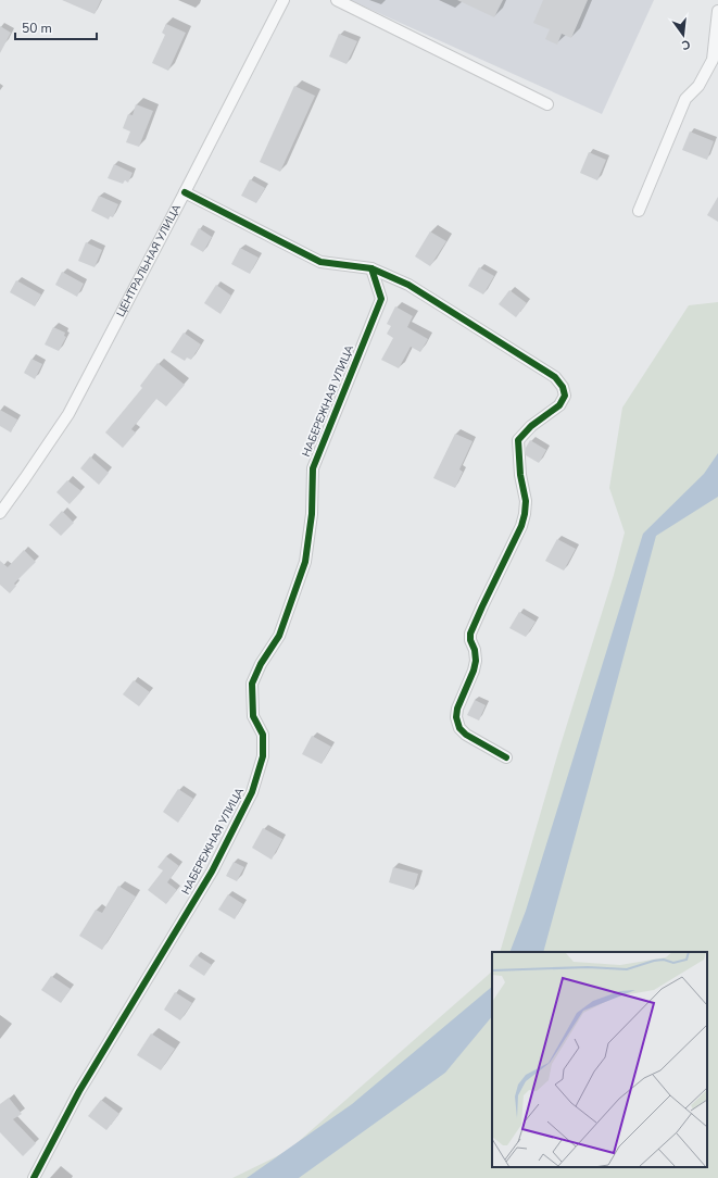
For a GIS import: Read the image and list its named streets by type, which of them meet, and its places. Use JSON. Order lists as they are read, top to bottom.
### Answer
{
  "streets": {
    "street": ["ЦЕНТРАЛЬНАЯ УЛИЦА", "НАБЕРЕЖНАЯ УЛИЦА"]
  },
  "scale_bar": "50 m",
  "north": "bottom"
}
